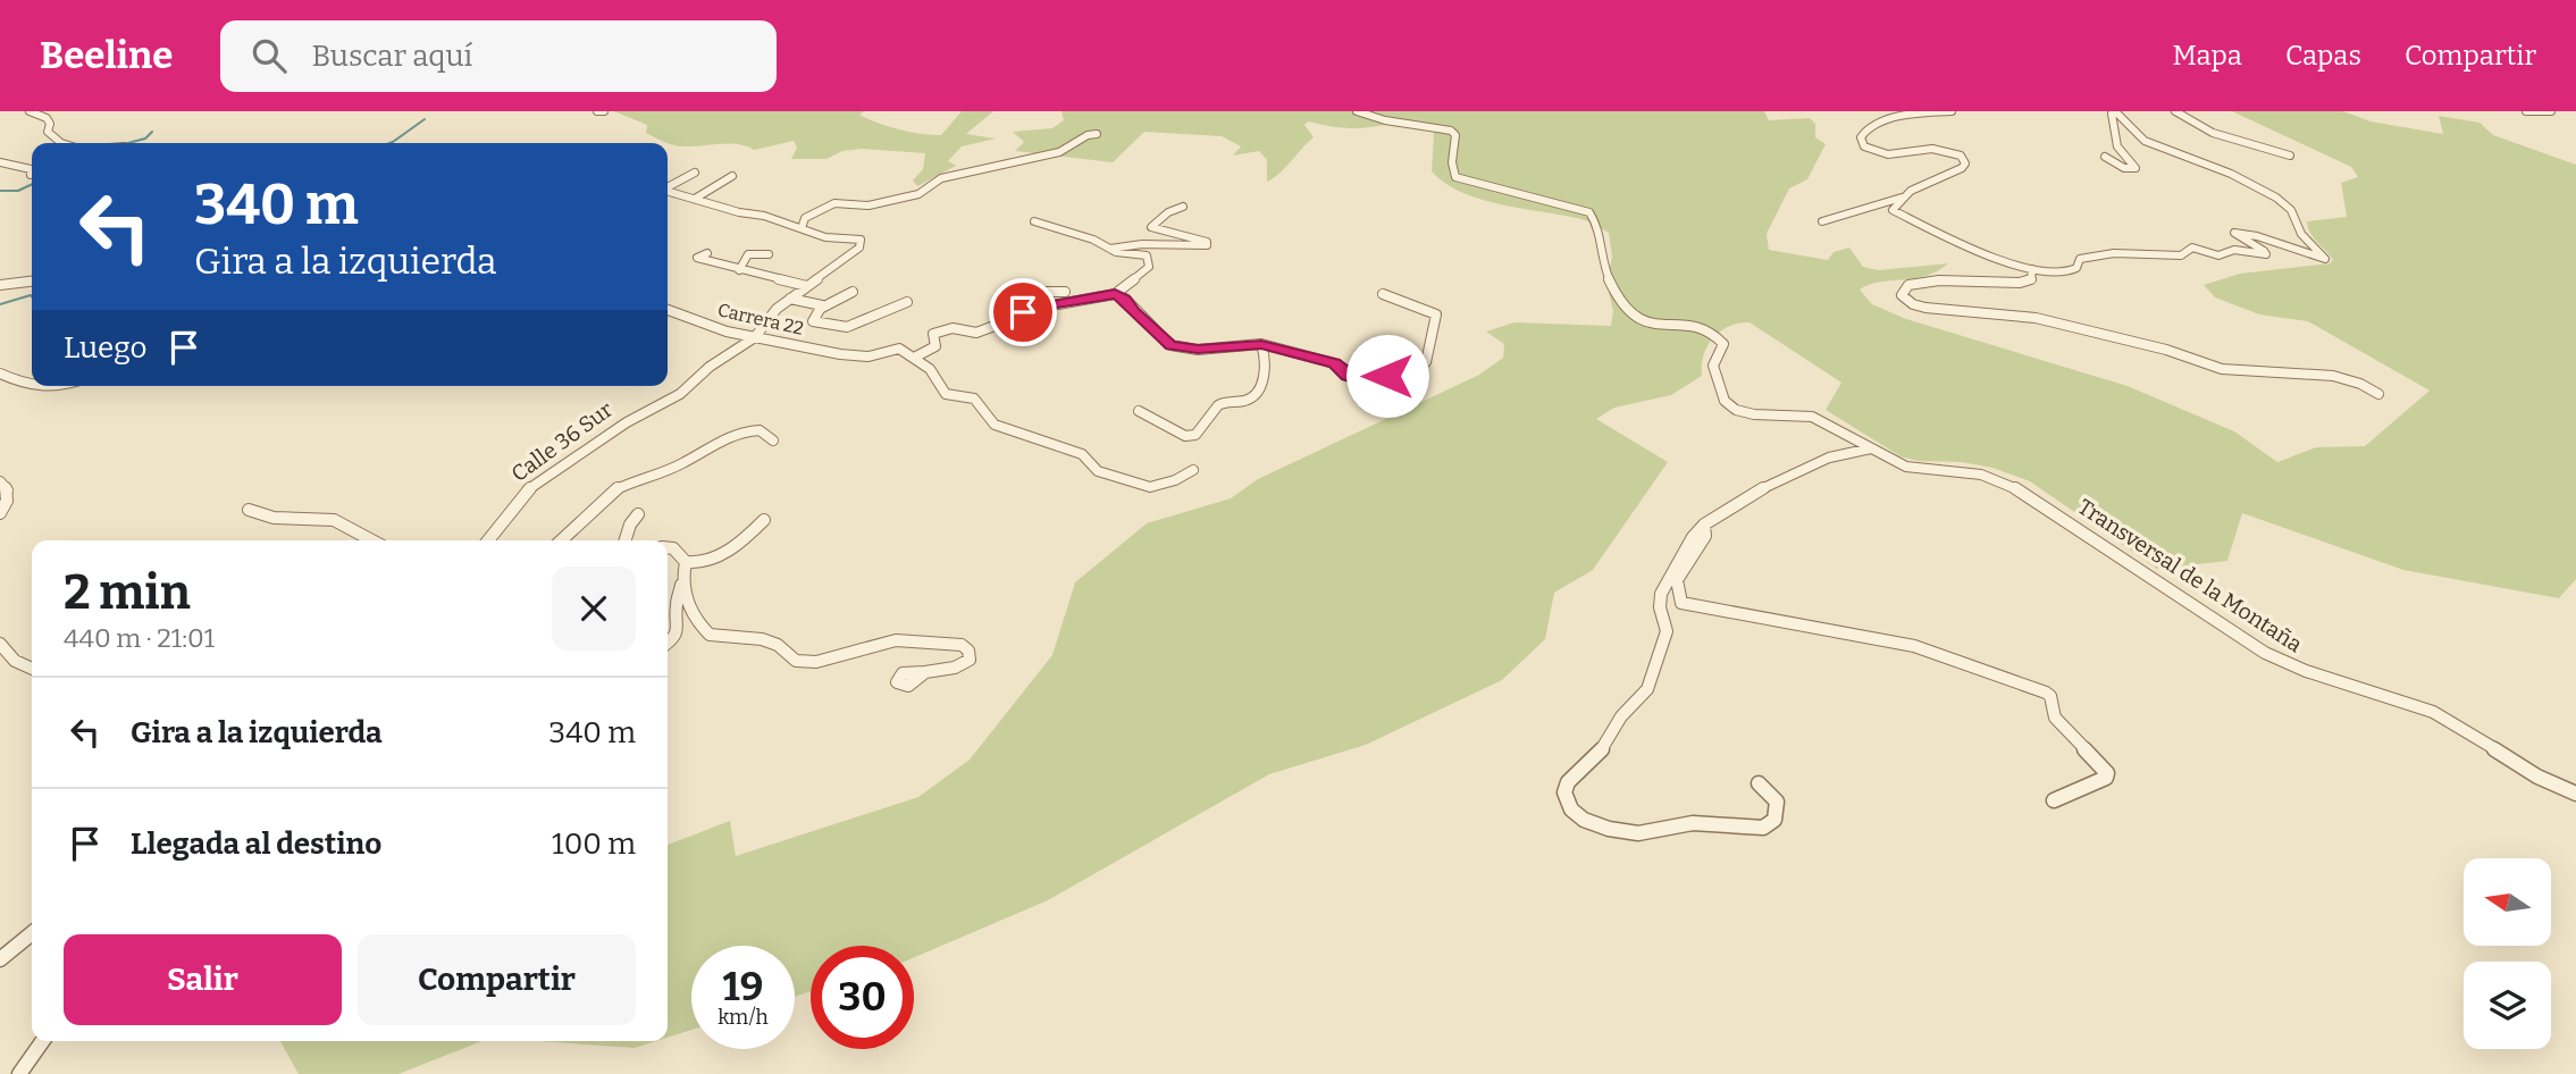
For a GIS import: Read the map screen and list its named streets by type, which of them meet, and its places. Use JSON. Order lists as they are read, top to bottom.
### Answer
{
  "streets": {
    "street": ["Carrera 22", "Calle 36 Sur", "Transversal de la Montaña"]
  },
  "crossings": [
    ["Carrera 22", "Calle 36 Sur"]
  ],
  "north": "left",
  "page": {
    "header": "Beeline",
    "search": "Buscar aquí",
    "nav": ["Mapa", "Capas", "Compartir"],
    "turn": ["340 m", "Gira a la izquierda"],
    "then": "Luego",
    "heading": ["2 min", "440 m · 21:01"],
    "list": [
      {
        "name": "Gira a la izquierda",
        "value": "340 m"
      },
      {
        "name": "Llegada al destino",
        "value": "100 m"
      }
    ],
    "buttons": ["Salir", "Compartir"],
    "speed": "19 km/h",
    "limit": "30"
  }
}
